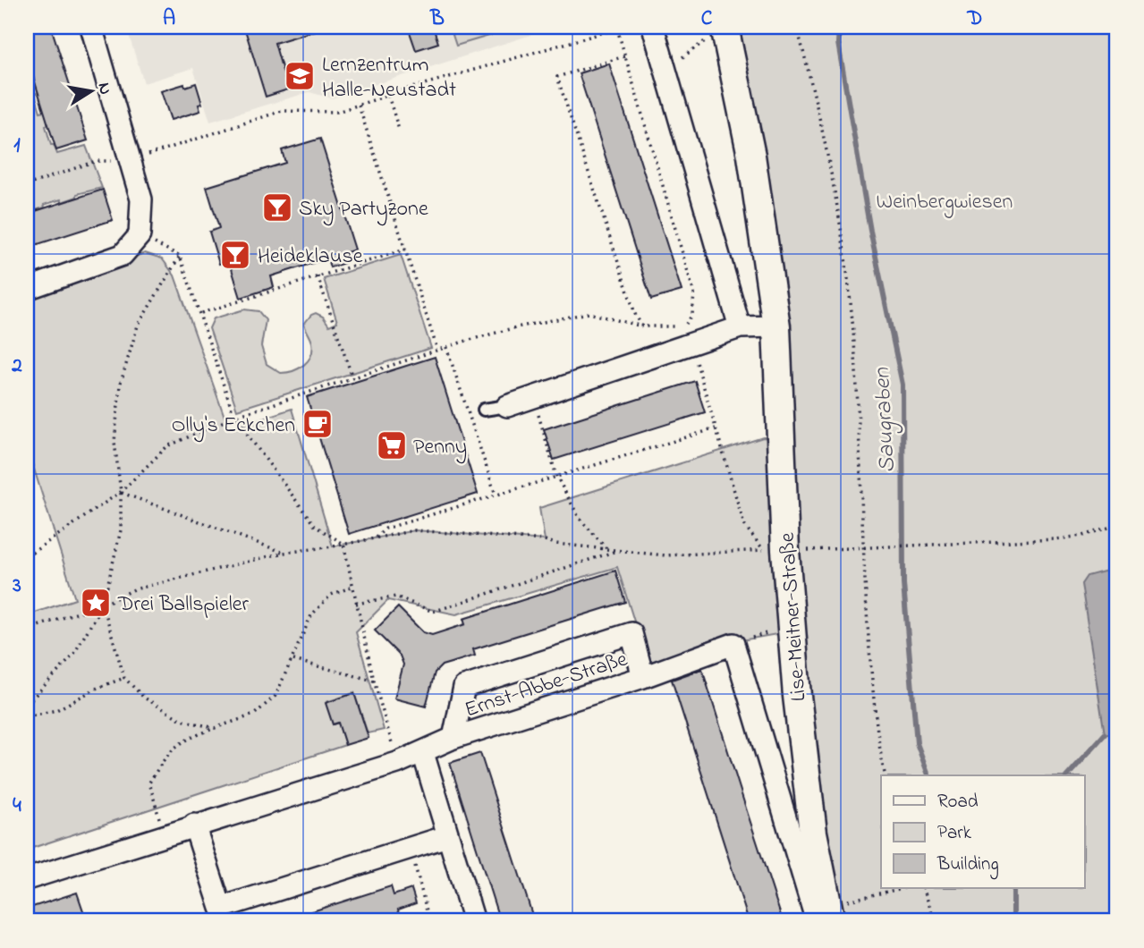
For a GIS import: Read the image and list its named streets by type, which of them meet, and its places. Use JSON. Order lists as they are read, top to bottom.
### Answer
{
  "streets": {
    "street": ["Lise-Meitner-Straße", "Ernst-Abbe-Straße"]
  },
  "water": ["Saugraben"],
  "parks": ["Weinbergwiesen"],
  "places": {
    "school or university": ["Lernzentrum Halle-Neustadt"],
    "bar": ["Sky Partyzone", "Heideklause"],
    "cafe": ["Olly's Eckchen"],
    "supermarket": ["Penny"],
    "place": ["Drei Ballspieler"]
  },
  "legend": ["Road", "Park", "Building"],
  "north": "right",
  "grid": {
    "columns": [
      "A",
      "B",
      "C",
      "D"
    ],
    "rows": [
      "1",
      "2",
      "3",
      "4"
    ]
  }
}
